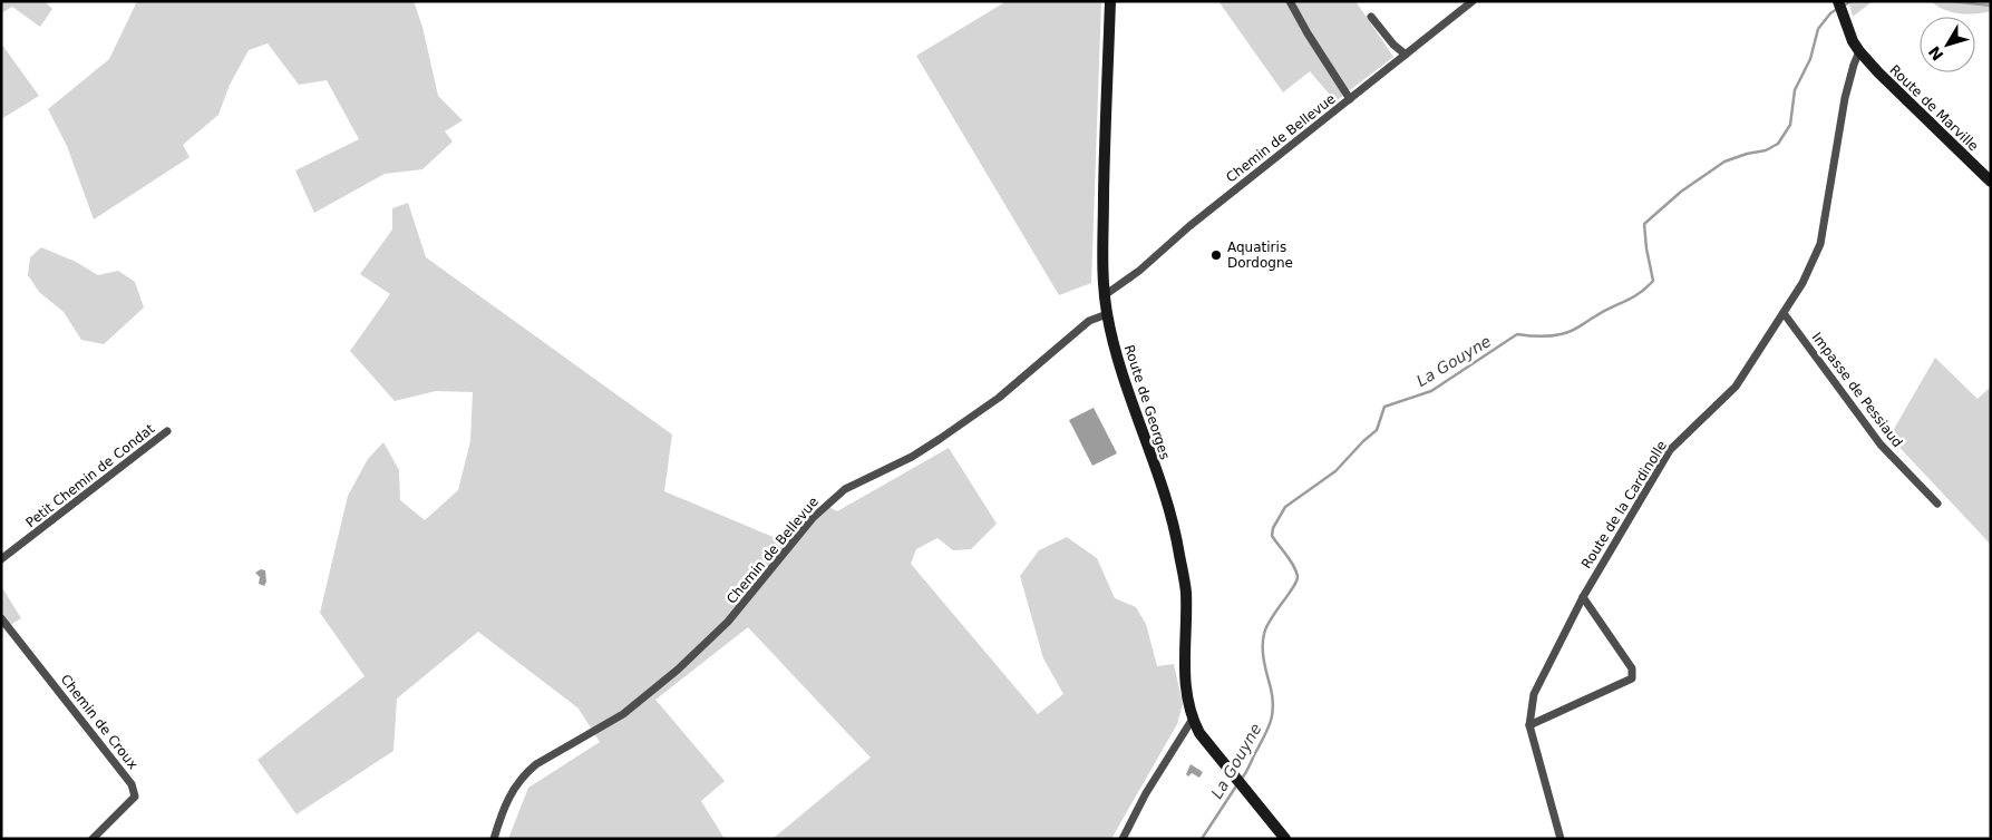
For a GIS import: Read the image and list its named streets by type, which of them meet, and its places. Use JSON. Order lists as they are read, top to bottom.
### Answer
{
  "streets": {
    "street": [
      "Route de Marville",
      "Chemin de Bellevue",
      "Impasse de Pessiaud",
      "Route de Georges",
      "Petit Chemin de Condat",
      "Route de la Cardinolle",
      "Chemin de Croux"
    ]
  },
  "crossings": [
    ["Route de Marville", "Route de la Cardinolle"],
    ["Chemin de Bellevue", "Route de Georges"],
    ["Impasse de Pessiaud", "Route de la Cardinolle"]
  ],
  "water": ["La Gouyne"],
  "places": ["Aquatiris Dordogne"],
  "north": "bottom left"
}
